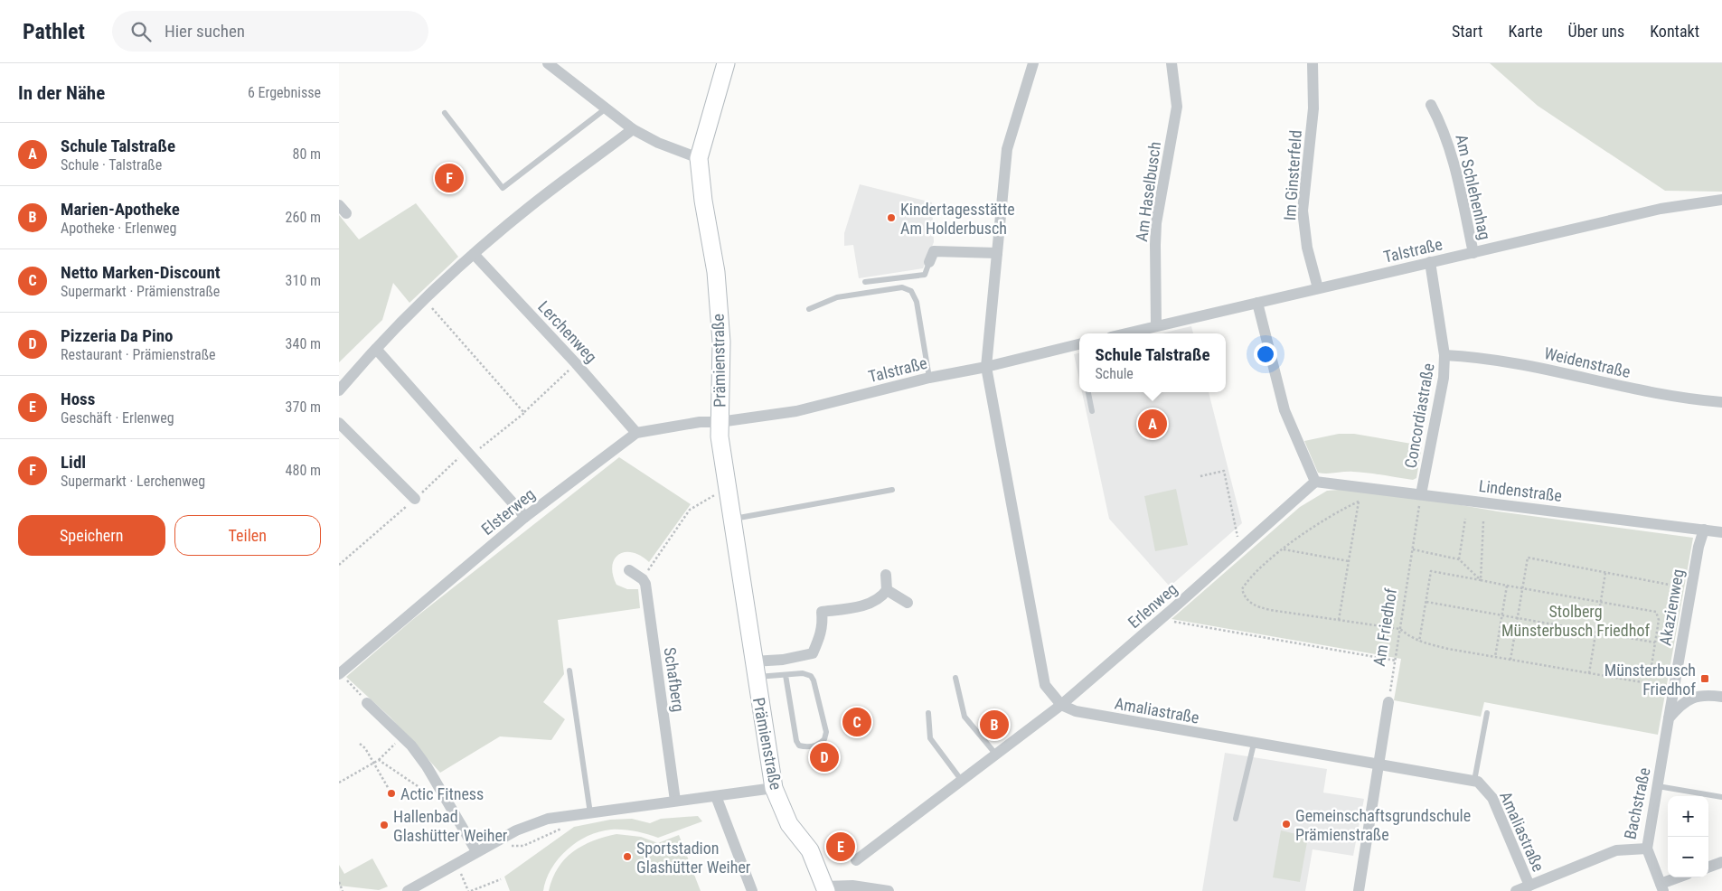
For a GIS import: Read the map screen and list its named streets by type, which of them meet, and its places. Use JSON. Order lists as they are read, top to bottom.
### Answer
{
  "streets": {
    "street": [
      "Im Ginsterfeld",
      "Am Schlehenhag",
      "Am Haselbusch",
      "Talstraße",
      "Lerchenweg",
      "Prämienstraße",
      "Weidenstraße",
      "Concordiastraße",
      "Lindenstraße",
      "Elsterweg",
      "Erlenweg",
      "Akazienweg",
      "Schafberg",
      "Amaliastraße",
      "Bachstraße"
    ],
    "path": ["Am Friedhof"]
  },
  "crossings": [
    ["Im Ginsterfeld", "Talstraße"],
    ["Am Schlehenhag", "Talstraße"],
    ["Am Haselbusch", "Talstraße"],
    ["Talstraße", "Prämienstraße"],
    ["Talstraße", "Concordiastraße"],
    ["Talstraße", "Elsterweg"],
    ["Lerchenweg", "Elsterweg"],
    ["Prämienstraße", "Elsterweg"],
    ["Weidenstraße", "Concordiastraße"],
    ["Concordiastraße", "Lindenstraße"],
    ["Concordiastraße", "Am Friedhof"],
    ["Lindenstraße", "Erlenweg"],
    ["Lindenstraße", "Akazienweg"],
    ["Lindenstraße", "Am Friedhof"],
    ["Erlenweg", "Amaliastraße"],
    ["Akazienweg", "Bachstraße"],
    ["Amaliastraße", "Bachstraße"]
  ],
  "parks": ["Stolberg Münsterbusch Friedhof"],
  "places": {
    "other": [
      "Kindertagesstätte Am Holderbusch",
      "Actic Fitness",
      "Gemeinschaftsgrundschule Prämienstraße",
      "Hallenbad Glashütter Weiher",
      "Sportstadion Glashütter Weiher"
    ],
    "transit": ["Münsterbusch Friedhof"]
  },
  "page": {
    "header": "Pathlet",
    "search": "Hier suchen",
    "nav": [
      "Start",
      "Karte",
      "Über uns",
      "Kontakt"
    ],
    "heading": ["In der Nähe", "6 Ergebnisse"],
    "list": [
      {
        "mark": "A",
        "name": "Schule Talstraße",
        "note": "Schule · Talstraße",
        "value": "80 m"
      },
      {
        "mark": "B",
        "name": "Marien-Apotheke",
        "note": "Apotheke · Erlenweg",
        "value": "260 m"
      },
      {
        "mark": "C",
        "name": "Netto Marken-Discount",
        "note": "Supermarkt · Prämienstraße",
        "value": "310 m"
      },
      {
        "mark": "D",
        "name": "Pizzeria Da Pino",
        "note": "Restaurant · Prämienstraße",
        "value": "340 m"
      },
      {
        "mark": "E",
        "name": "Hoss",
        "note": "Geschäft · Erlenweg",
        "value": "370 m"
      },
      {
        "mark": "F",
        "name": "Lidl",
        "note": "Supermarkt · Lerchenweg",
        "value": "480 m"
      }
    ],
    "pins": [
      "F",
      "A",
      "C",
      "B",
      "D",
      "E"
    ],
    "popup": ["Schule Talstraße", "Schule"],
    "buttons": ["Speichern", "Teilen"],
    "map_buttons": ["+", "−"]
  }
}
